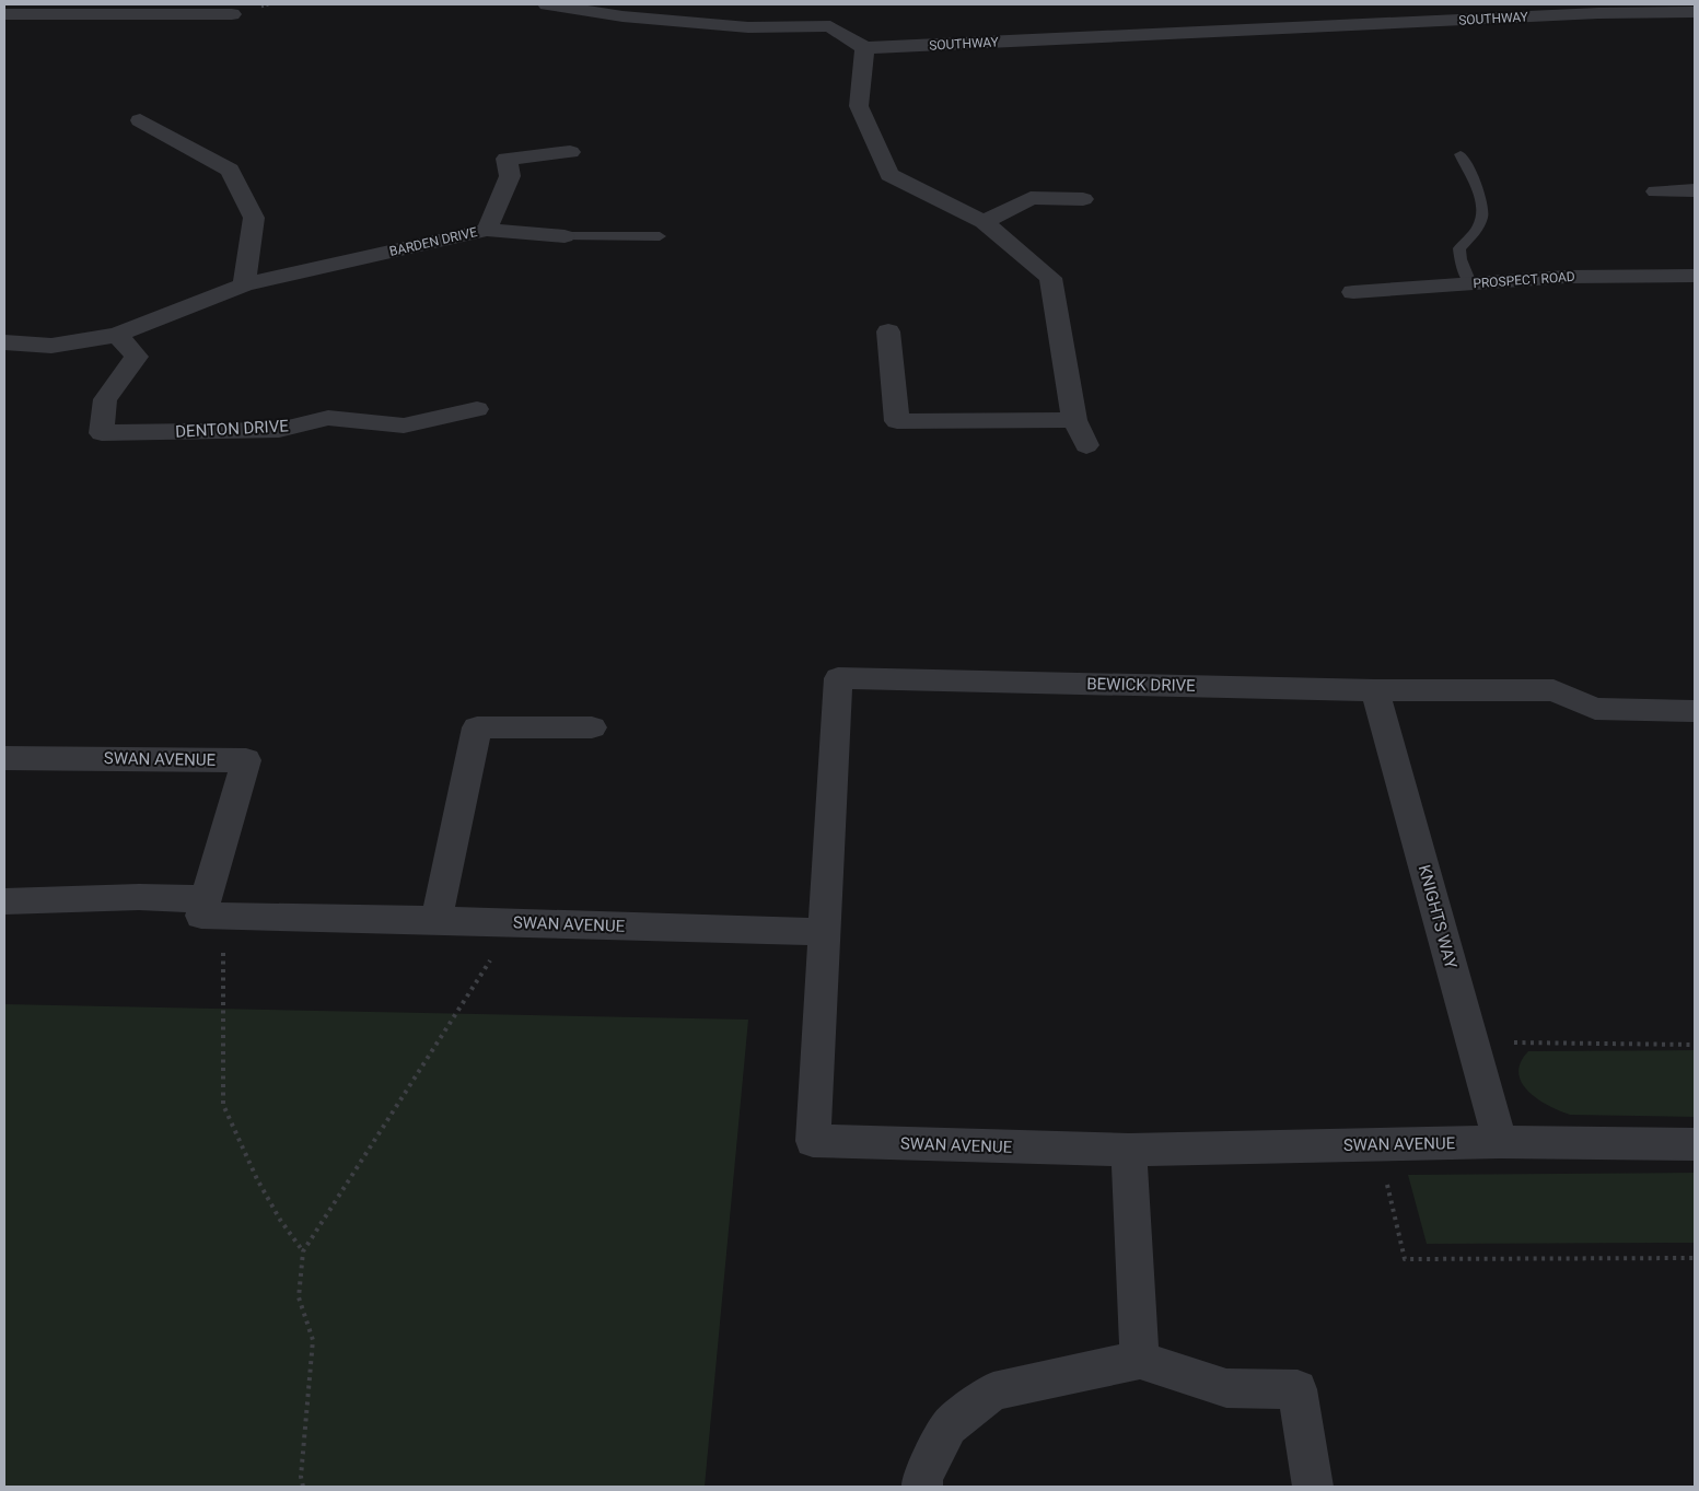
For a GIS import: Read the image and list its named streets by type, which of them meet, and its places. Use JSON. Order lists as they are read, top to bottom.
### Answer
{
  "streets": {
    "street": [
      "SOUTHWAY",
      "BARDEN DRIVE",
      "PROSPECT ROAD",
      "DENTON DRIVE",
      "BEWICK DRIVE",
      "SWAN AVENUE",
      "KNIGHTS WAY"
    ]
  },
  "crossings": [
    ["BARDEN DRIVE", "DENTON DRIVE"],
    ["BEWICK DRIVE", "SWAN AVENUE"],
    ["BEWICK DRIVE", "KNIGHTS WAY"],
    ["SWAN AVENUE", "KNIGHTS WAY"]
  ]
}
